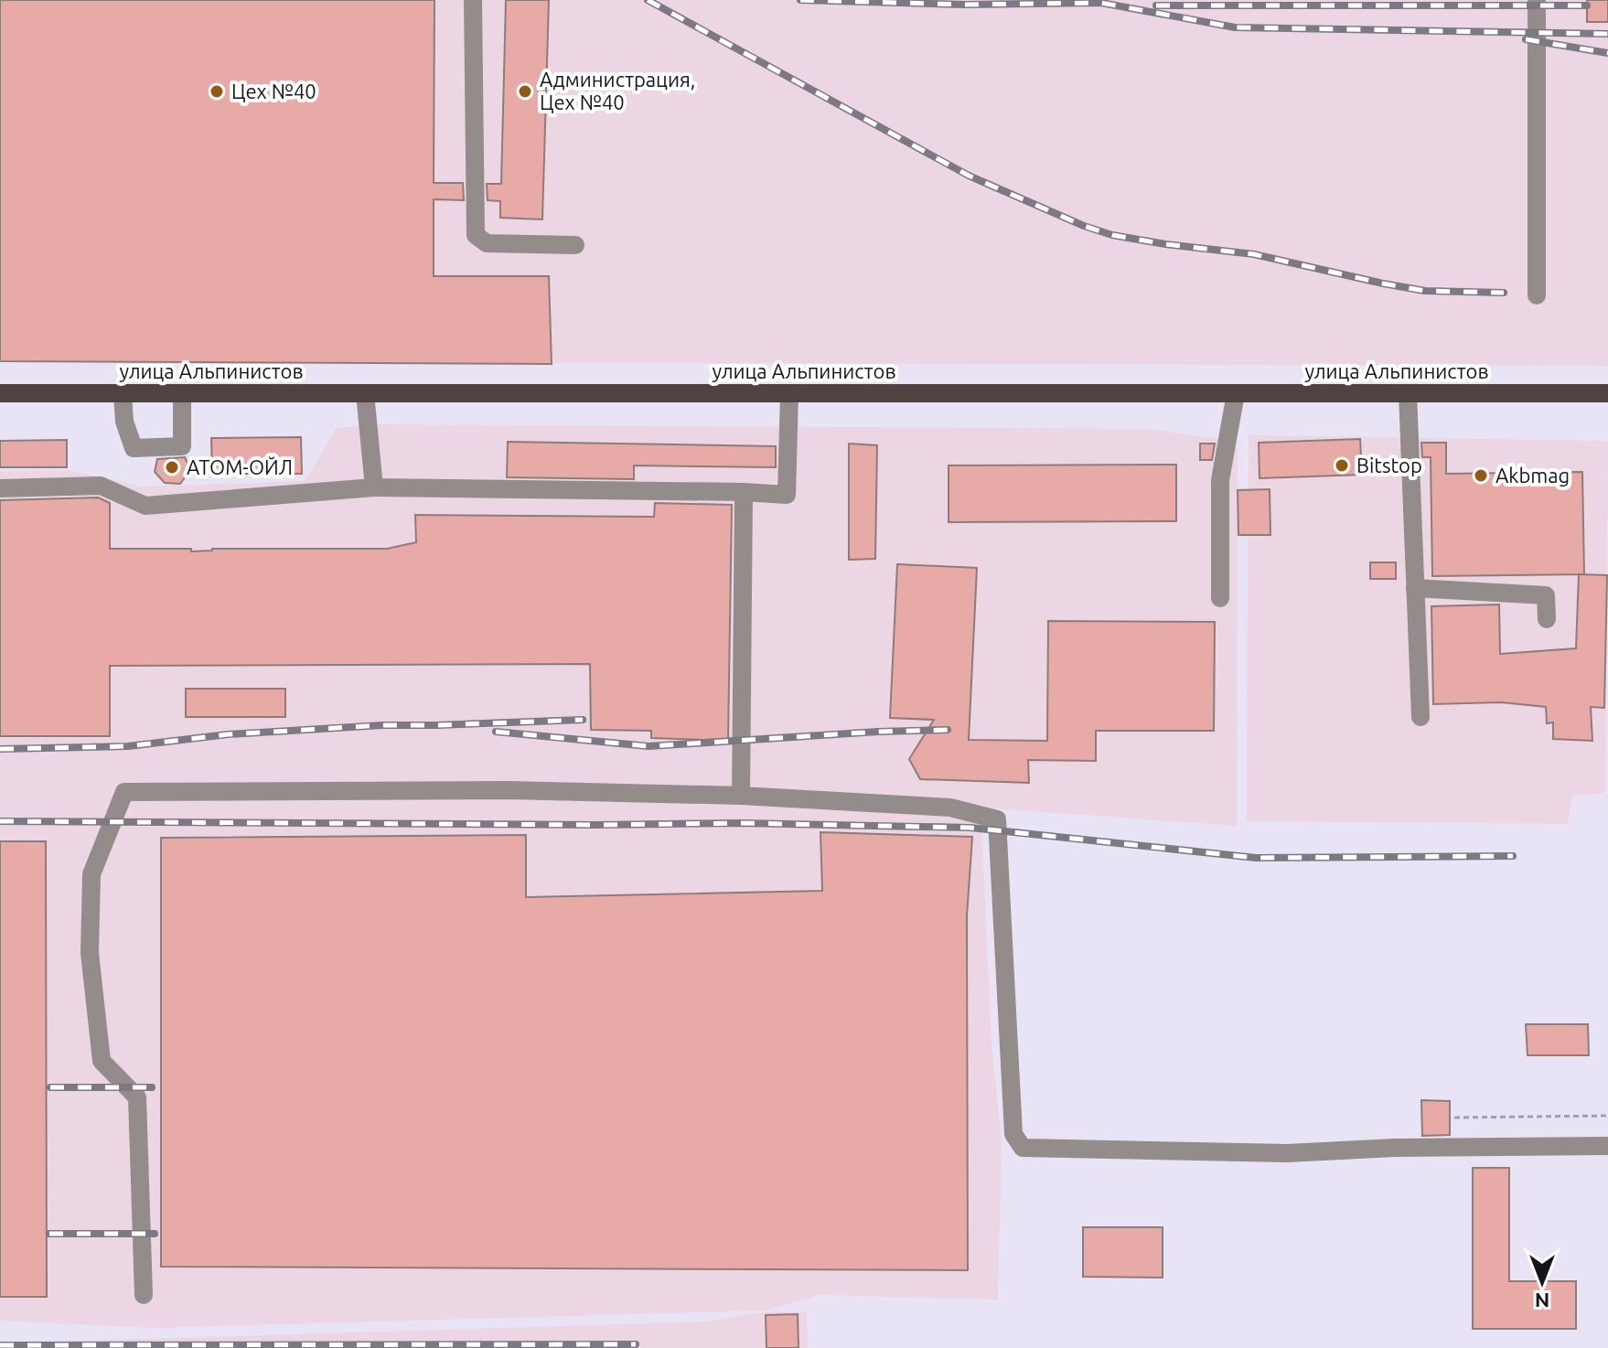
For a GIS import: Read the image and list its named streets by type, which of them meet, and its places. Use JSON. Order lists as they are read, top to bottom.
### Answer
{
  "streets": {
    "main road": ["улица Альпинистов"]
  },
  "places": [
    "Цех №40",
    "Администрация, Цех №40",
    "Bitstop",
    "АТОМ-ОЙЛ",
    "Akbmag"
  ],
  "north": "bottom"
}
